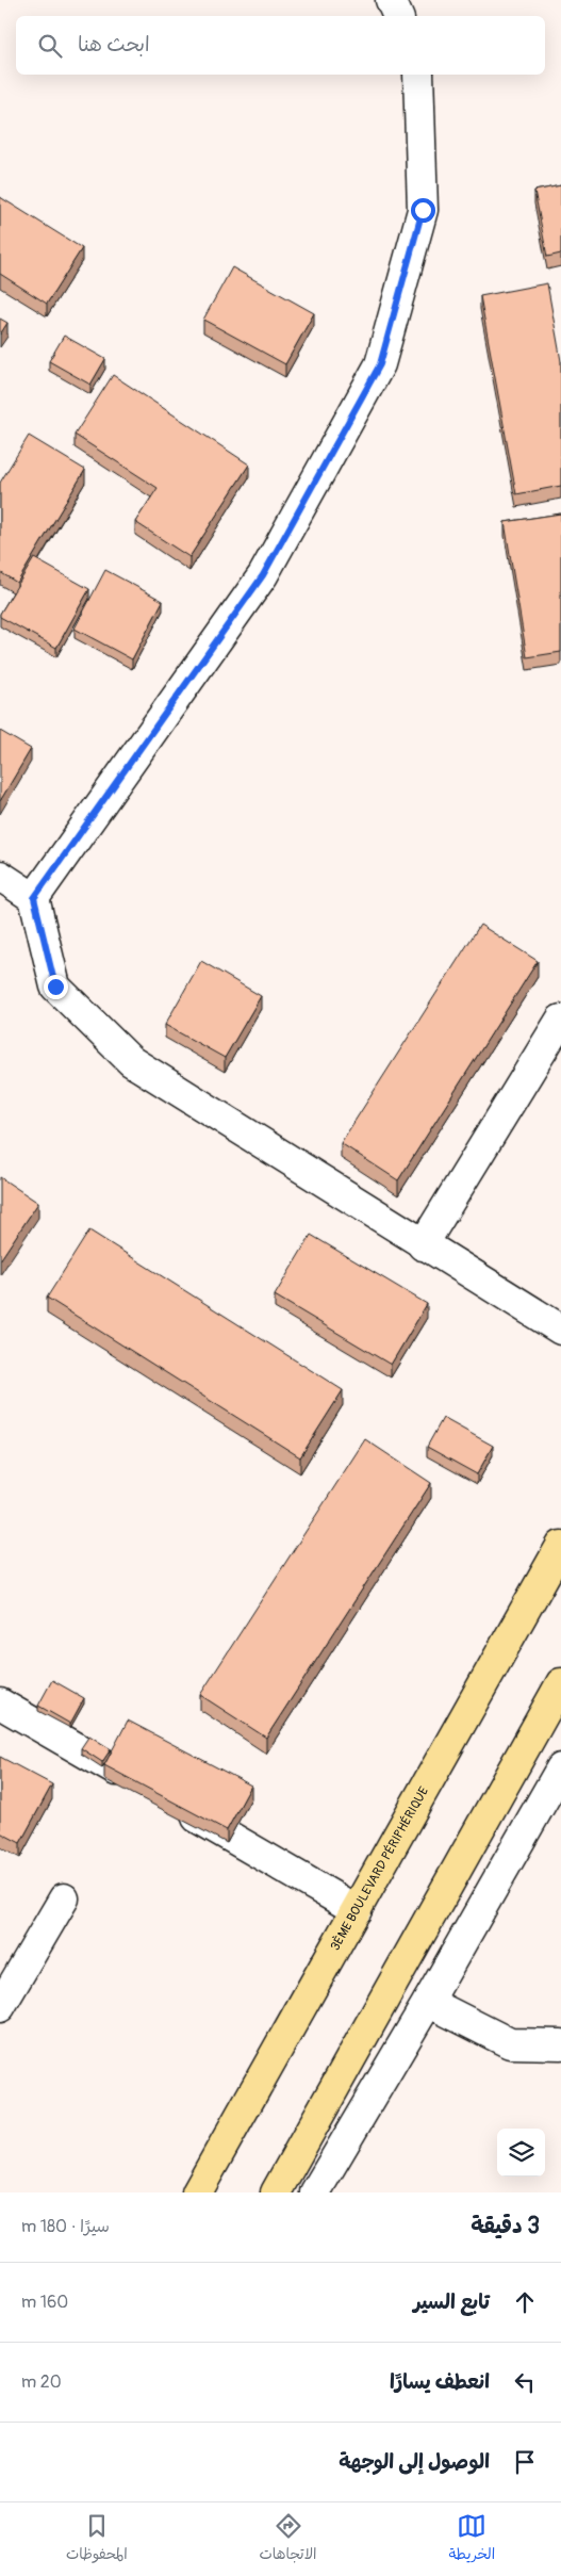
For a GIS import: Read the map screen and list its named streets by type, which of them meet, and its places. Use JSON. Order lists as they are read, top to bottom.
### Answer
{
  "streets": {
    "highway": ["3ÈME BOULEVARD PÉRIPHÉRIQUE"]
  },
  "page": {
    "search": "ابحث هنا",
    "heading": ["3 دقيقة", "سيرًا · 180 m"],
    "list": [
      ["تابع السير", "160 m"],
      ["انعطف يسارًا", "20 m"],
      "الوصول إلى الوجهة"
    ],
    "nav": ["الخريطة", "الاتجاهات", "المحفوظات"]
  }
}
